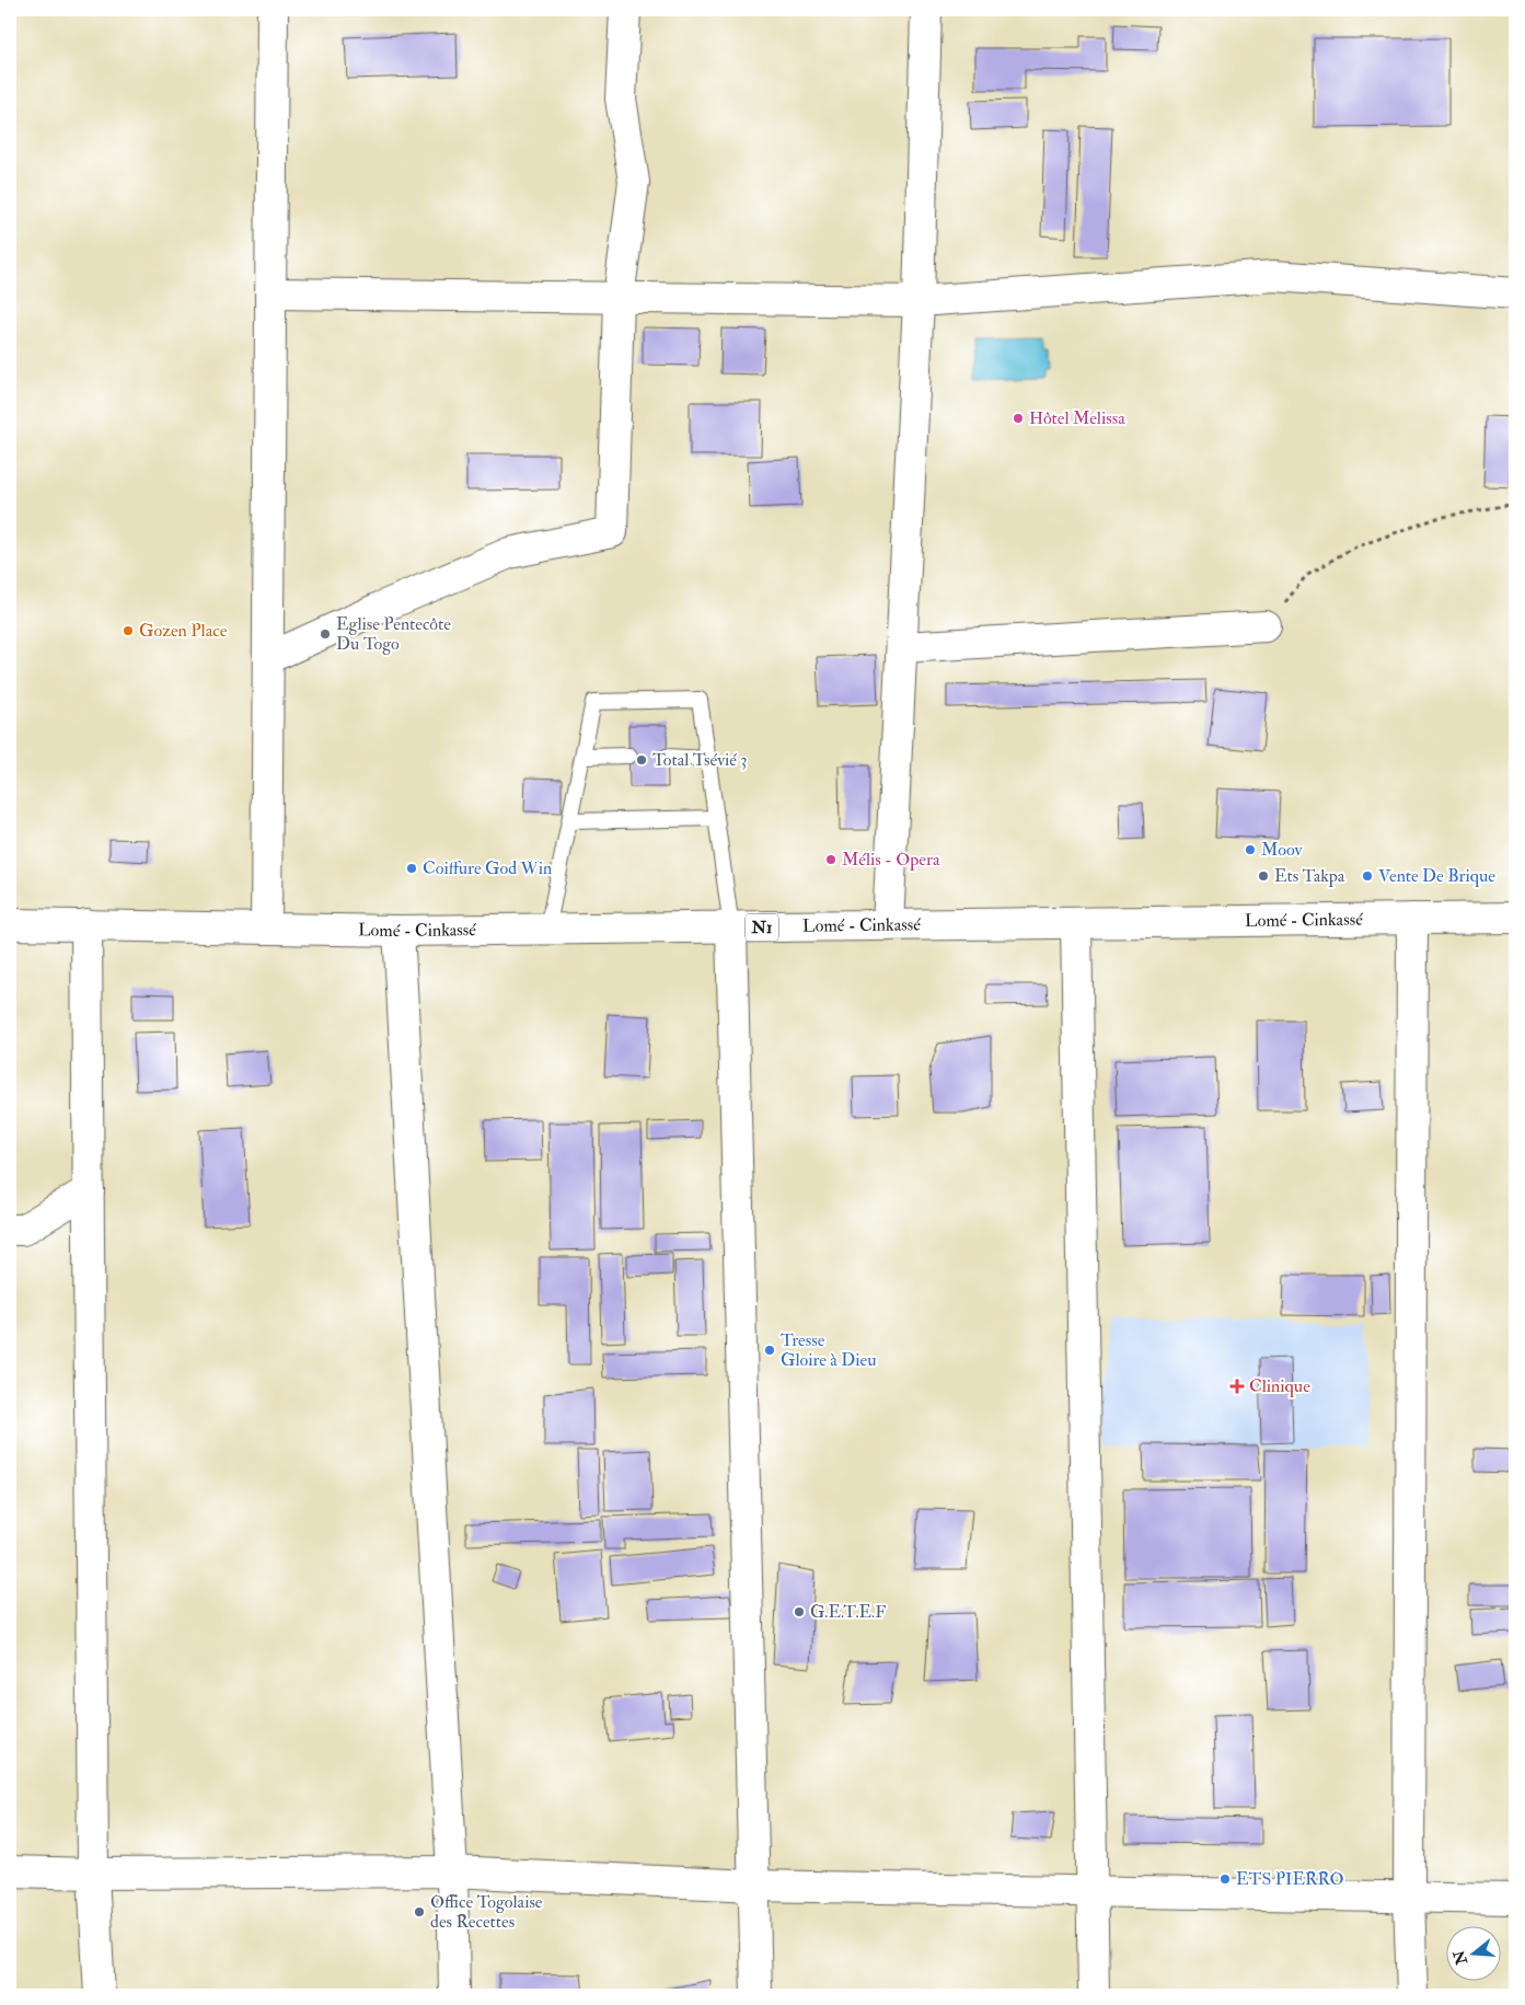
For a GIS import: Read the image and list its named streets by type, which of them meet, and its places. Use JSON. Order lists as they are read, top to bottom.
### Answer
{
  "streets": {
    "main road": ["Lomé - Cinkassé", "N1"]
  },
  "places": {
    "other": [
      "Hôtel Melissa",
      "Gozen Place",
      "Eglise Pentecôte Du Togo",
      "Total Tsévié 3",
      "Moov",
      "Mélis - Opera",
      "Coiffure God Win",
      "Ets Takpa",
      "Vente De Brique",
      "Tresse Gloire à Dieu",
      "G.E.T.E.F",
      "ETS PIERRO",
      "Office Togolaise des Recettes"
    ],
    "health": ["Clinique"]
  },
  "north": "left"
}
